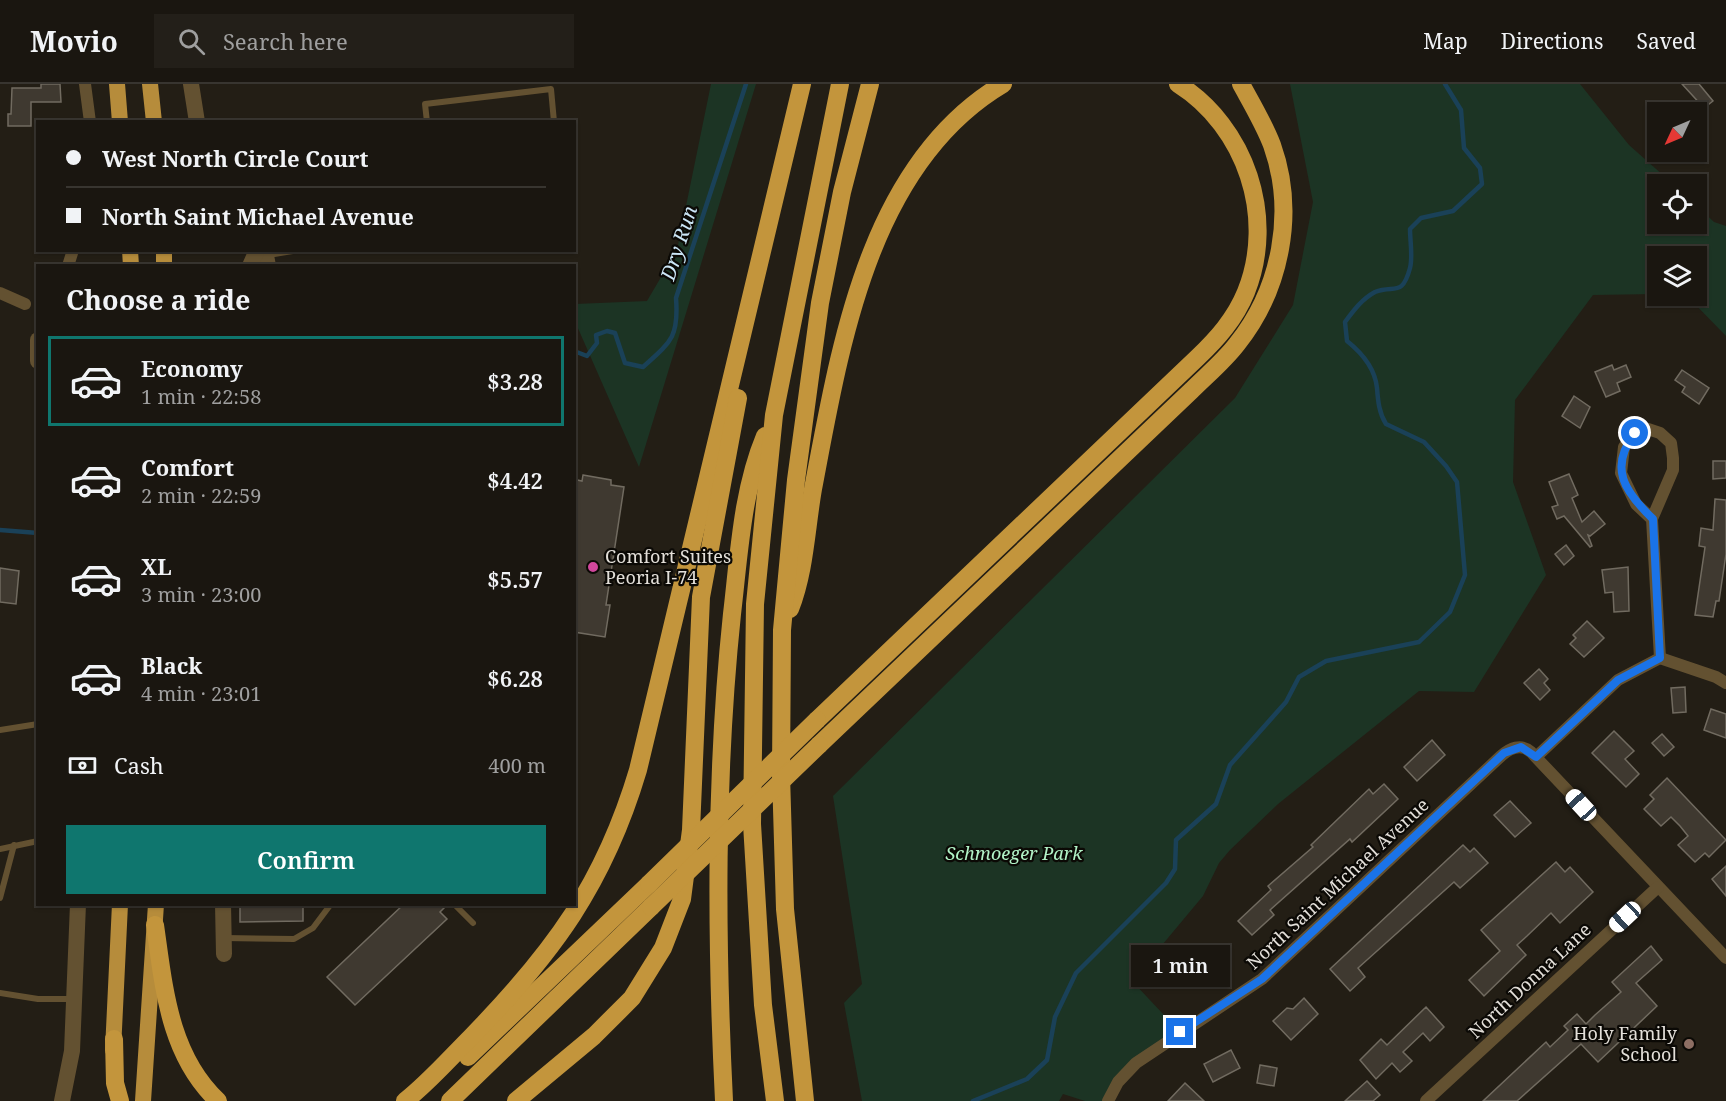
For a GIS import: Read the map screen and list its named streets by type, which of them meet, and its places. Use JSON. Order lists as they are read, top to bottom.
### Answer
{
  "streets": {
    "street": ["North Saint Michael Avenue", "North Donna Lane"]
  },
  "water": ["Dry Run"],
  "parks": ["Schmoeger Park"],
  "places": ["Comfort Suites Peoria I-74", "Holy Family School"],
  "north": "bottom left",
  "page": {
    "header": "Movio",
    "search": "Search here",
    "nav": ["Map", "Directions", "Saved"],
    "banner": ["West North Circle Court", "North Saint Michael Avenue"],
    "heading": "Choose a ride",
    "list": [
      {
        "name": "Economy",
        "note": "1 min · 22:58",
        "value": "$3.28"
      },
      {
        "name": "Comfort",
        "note": "2 min · 22:59",
        "value": "$4.42"
      },
      {
        "name": "XL",
        "note": "3 min · 23:00",
        "value": "$5.57"
      },
      {
        "name": "Black",
        "note": "4 min · 23:01",
        "value": "$6.28"
      }
    ],
    "pay": ["Cash", "400 m"],
    "buttons": "Confirm",
    "bubble": "1 min"
  }
}
